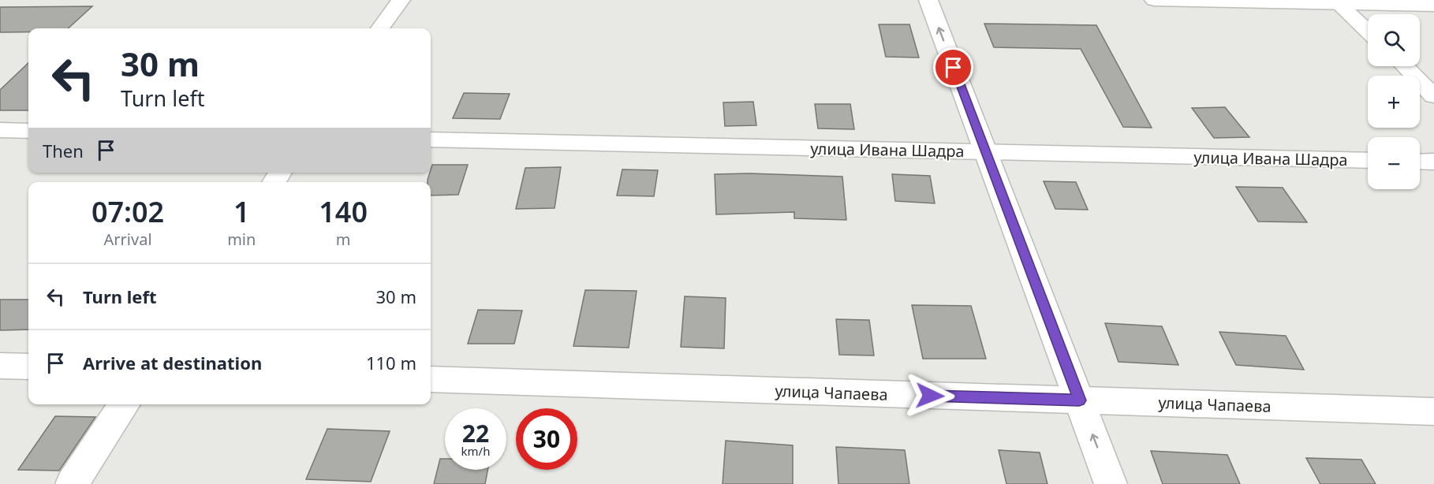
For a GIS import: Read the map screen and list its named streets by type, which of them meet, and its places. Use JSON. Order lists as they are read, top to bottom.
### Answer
{
  "streets": {
    "street": ["улица Ивана Шадра", "улица Чапаева"]
  },
  "page": {
    "map_buttons": ["+", "−"],
    "turn": ["30 m", "Turn left"],
    "then": "Then",
    "eta": [
      "07:02",
      "Arrival",
      "1",
      "min",
      "140",
      "m"
    ],
    "list": [
      {
        "name": "Turn left",
        "value": "30 m"
      },
      {
        "name": "Arrive at destination",
        "value": "110 m"
      }
    ],
    "speed": "22 km/h",
    "limit": "30"
  }
}
